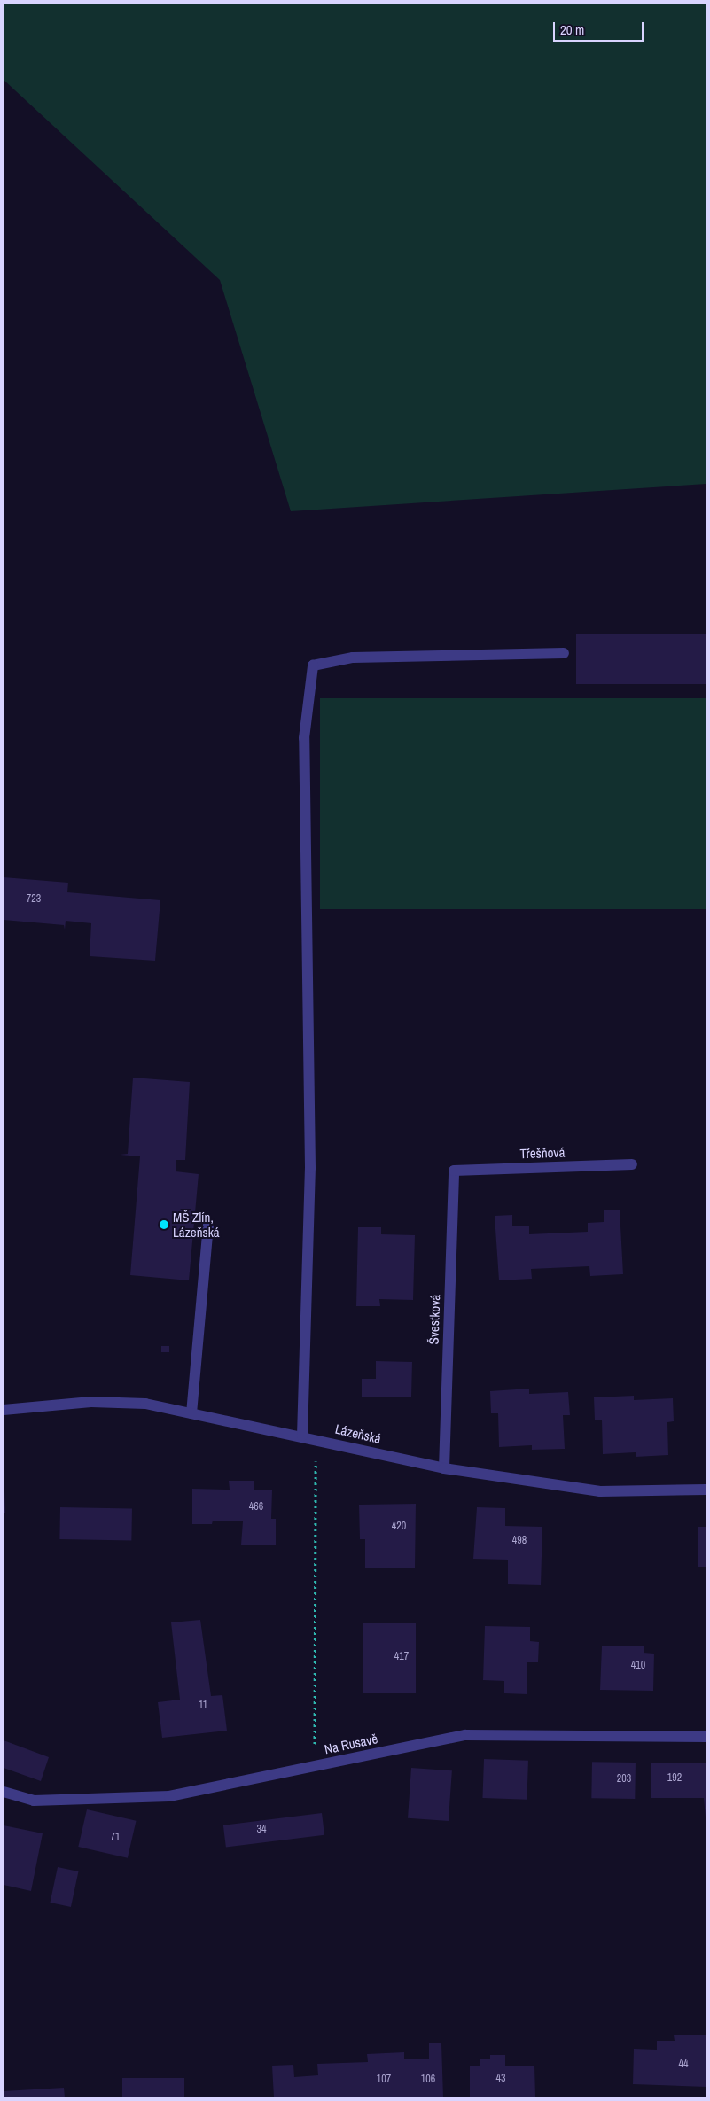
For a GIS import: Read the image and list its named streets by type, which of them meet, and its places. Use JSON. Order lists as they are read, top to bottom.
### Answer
{
  "streets": {
    "street": [
      "Třešňová",
      "Švestková",
      "Lázeňská",
      "Na Rusavě"
    ]
  },
  "crossings": [
    ["Třešňová", "Švestková"],
    ["Švestková", "Lázeňská"]
  ],
  "places": ["MŠ Zlín, Lázeňská"],
  "house_numbers": [
    "723",
    "466",
    "420",
    "498",
    "417",
    "410",
    "11",
    "192",
    "203",
    "34",
    "71",
    "44",
    "43",
    "107",
    "106"
  ],
  "scale_bar": "20 m"
}
